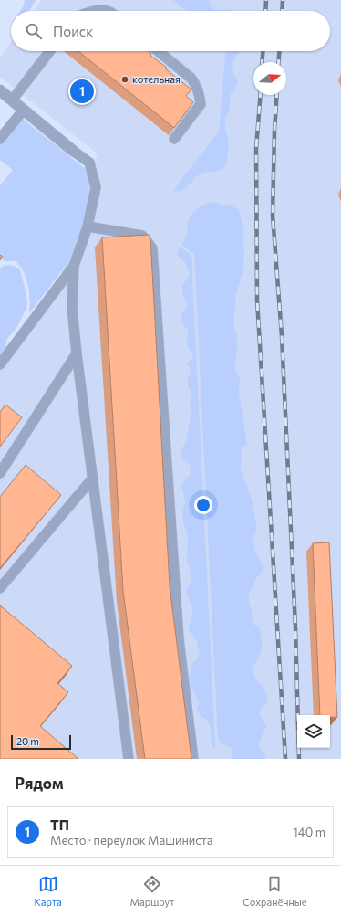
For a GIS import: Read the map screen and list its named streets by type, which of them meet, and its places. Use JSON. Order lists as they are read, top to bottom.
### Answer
{
  "places": ["котельная"],
  "scale_bar": "20 m",
  "north": "right",
  "page": {
    "search": "Поиск",
    "pins": "1",
    "scale": "20 m",
    "heading": "Рядом",
    "list": [
      {
        "mark": "1",
        "name": "ТП",
        "note": "Место · переулок Машиниста",
        "value": "140 m"
      }
    ],
    "nav": ["Карта", "Маршрут", "Сохранённые"]
  }
}
